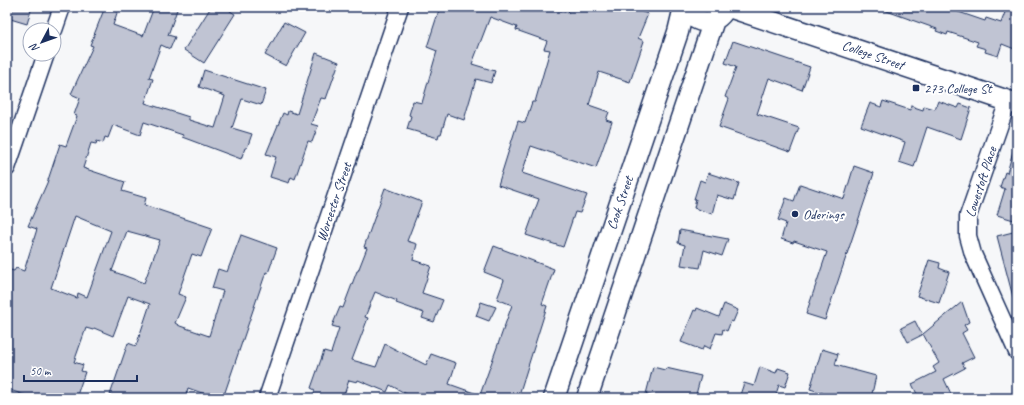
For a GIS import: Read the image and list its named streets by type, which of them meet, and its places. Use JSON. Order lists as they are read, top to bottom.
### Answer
{
  "streets": {
    "street": [
      "College Street",
      "Lowestoft Place",
      "Worcester Street",
      "Cook Street"
    ]
  },
  "crossings": [
    ["College Street", "Lowestoft Place"]
  ],
  "places": {
    "transit": ["273 College St"],
    "other": ["Oderings"]
  },
  "scale_bar": "50 m",
  "north": "bottom left"
}
